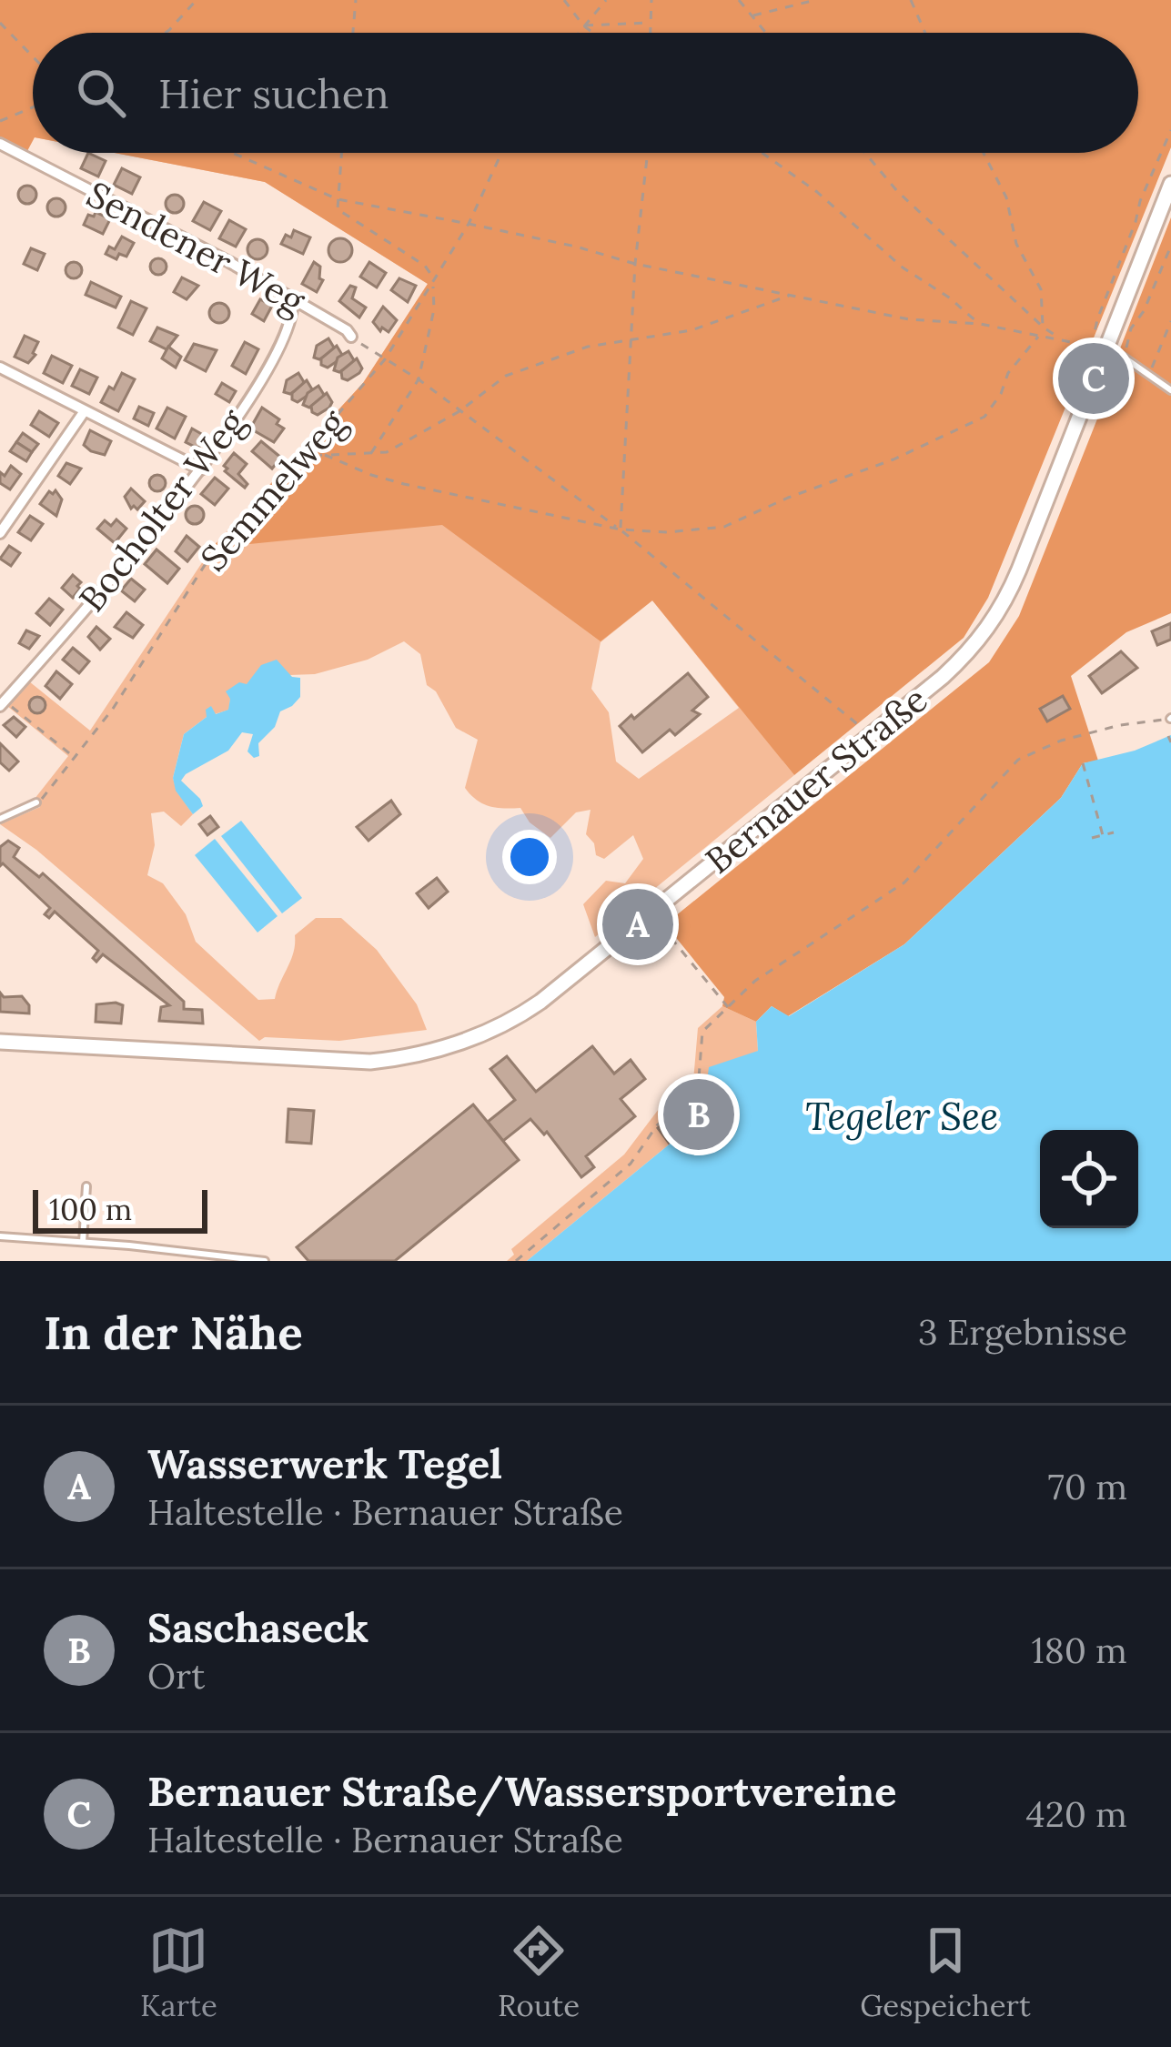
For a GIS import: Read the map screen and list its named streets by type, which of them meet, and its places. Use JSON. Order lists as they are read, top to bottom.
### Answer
{
  "streets": {
    "main road": ["Bernauer Straße"],
    "street": ["Sendener Weg", "Bocholter Weg"],
    "path": ["Semmelweg"]
  },
  "crossings": [
    ["Sendener Weg", "Bocholter Weg"]
  ],
  "water": ["Tegeler See"],
  "scale_bar": "100 m",
  "page": {
    "search": "Hier suchen",
    "pins": ["C", "A", "B"],
    "scale": "100 m",
    "heading": ["In der Nähe", "3 Ergebnisse"],
    "list": [
      {
        "mark": "A",
        "name": "Wasserwerk Tegel",
        "note": "Haltestelle · Bernauer Straße",
        "value": "70 m"
      },
      {
        "mark": "B",
        "name": "Saschaseck",
        "note": "Ort",
        "value": "180 m"
      },
      {
        "mark": "C",
        "name": "Bernauer Straße/Wassersportvereine",
        "note": "Haltestelle · Bernauer Straße",
        "value": "420 m"
      }
    ],
    "nav": ["Karte", "Route", "Gespeichert"]
  }
}
